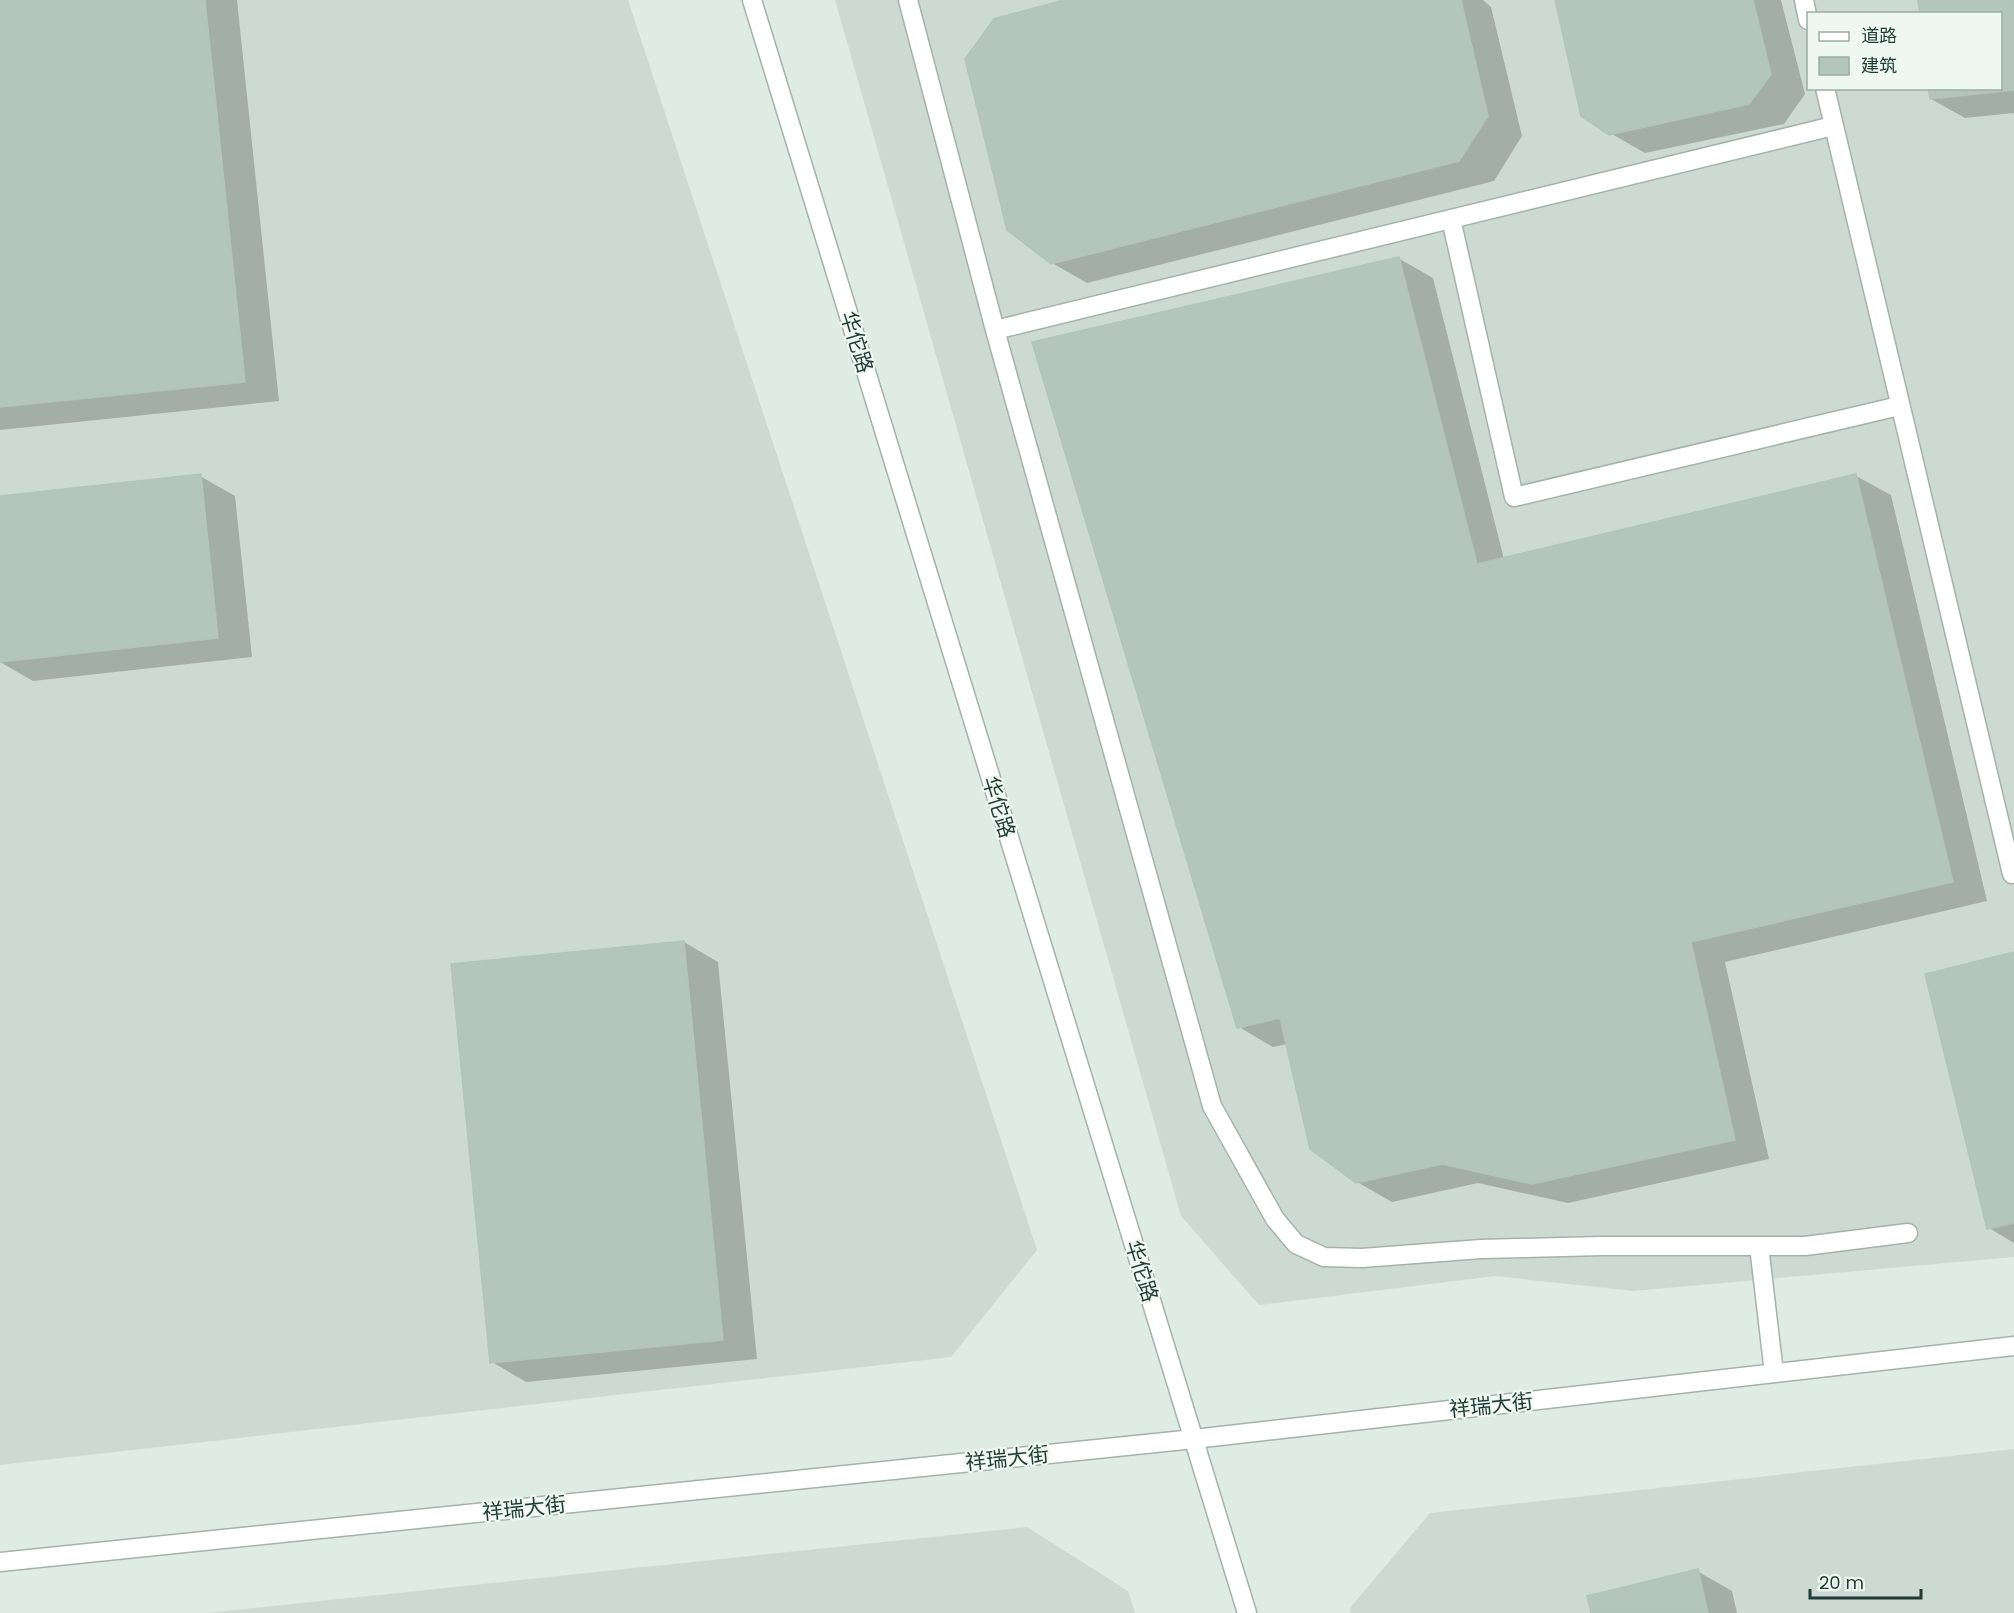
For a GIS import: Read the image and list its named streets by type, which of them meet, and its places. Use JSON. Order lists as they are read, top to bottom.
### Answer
{
  "streets": {
    "street": ["华佗路", "祥瑞大街"]
  },
  "crossings": [
    ["华佗路", "祥瑞大街"]
  ],
  "legend": ["道路", "建筑"],
  "scale_bar": "20 m"
}
